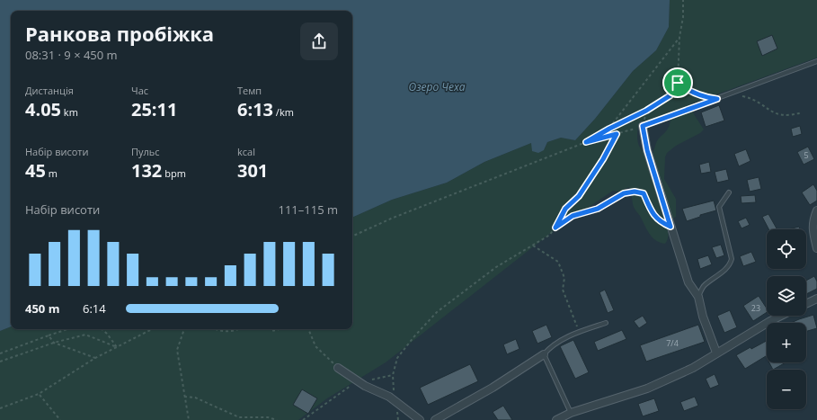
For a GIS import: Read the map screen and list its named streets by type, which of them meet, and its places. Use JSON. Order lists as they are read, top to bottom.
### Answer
{
  "water": ["Озеро Чеха"],
  "house_numbers": ["5", "23", "7/4"],
  "page": {
    "heading": ["Ранкова пробіжка", "08:31 · 9 × 450 m"],
    "stats": [
      ["Дистанція", "4.05 km"],
      ["Час", "25:11"],
      ["Темп", "6:13 /km"],
      ["Набір висоти", "45 m"],
      ["Пульс", "132 bpm"],
      ["kcal", "301"]
    ],
    "chart": ["Набір висоти", "111–115 m"],
    "map_buttons": ["+", "−"],
    "list": [
      {
        "name": "450 m",
        "note": "6:14"
      }
    ]
  }
}
